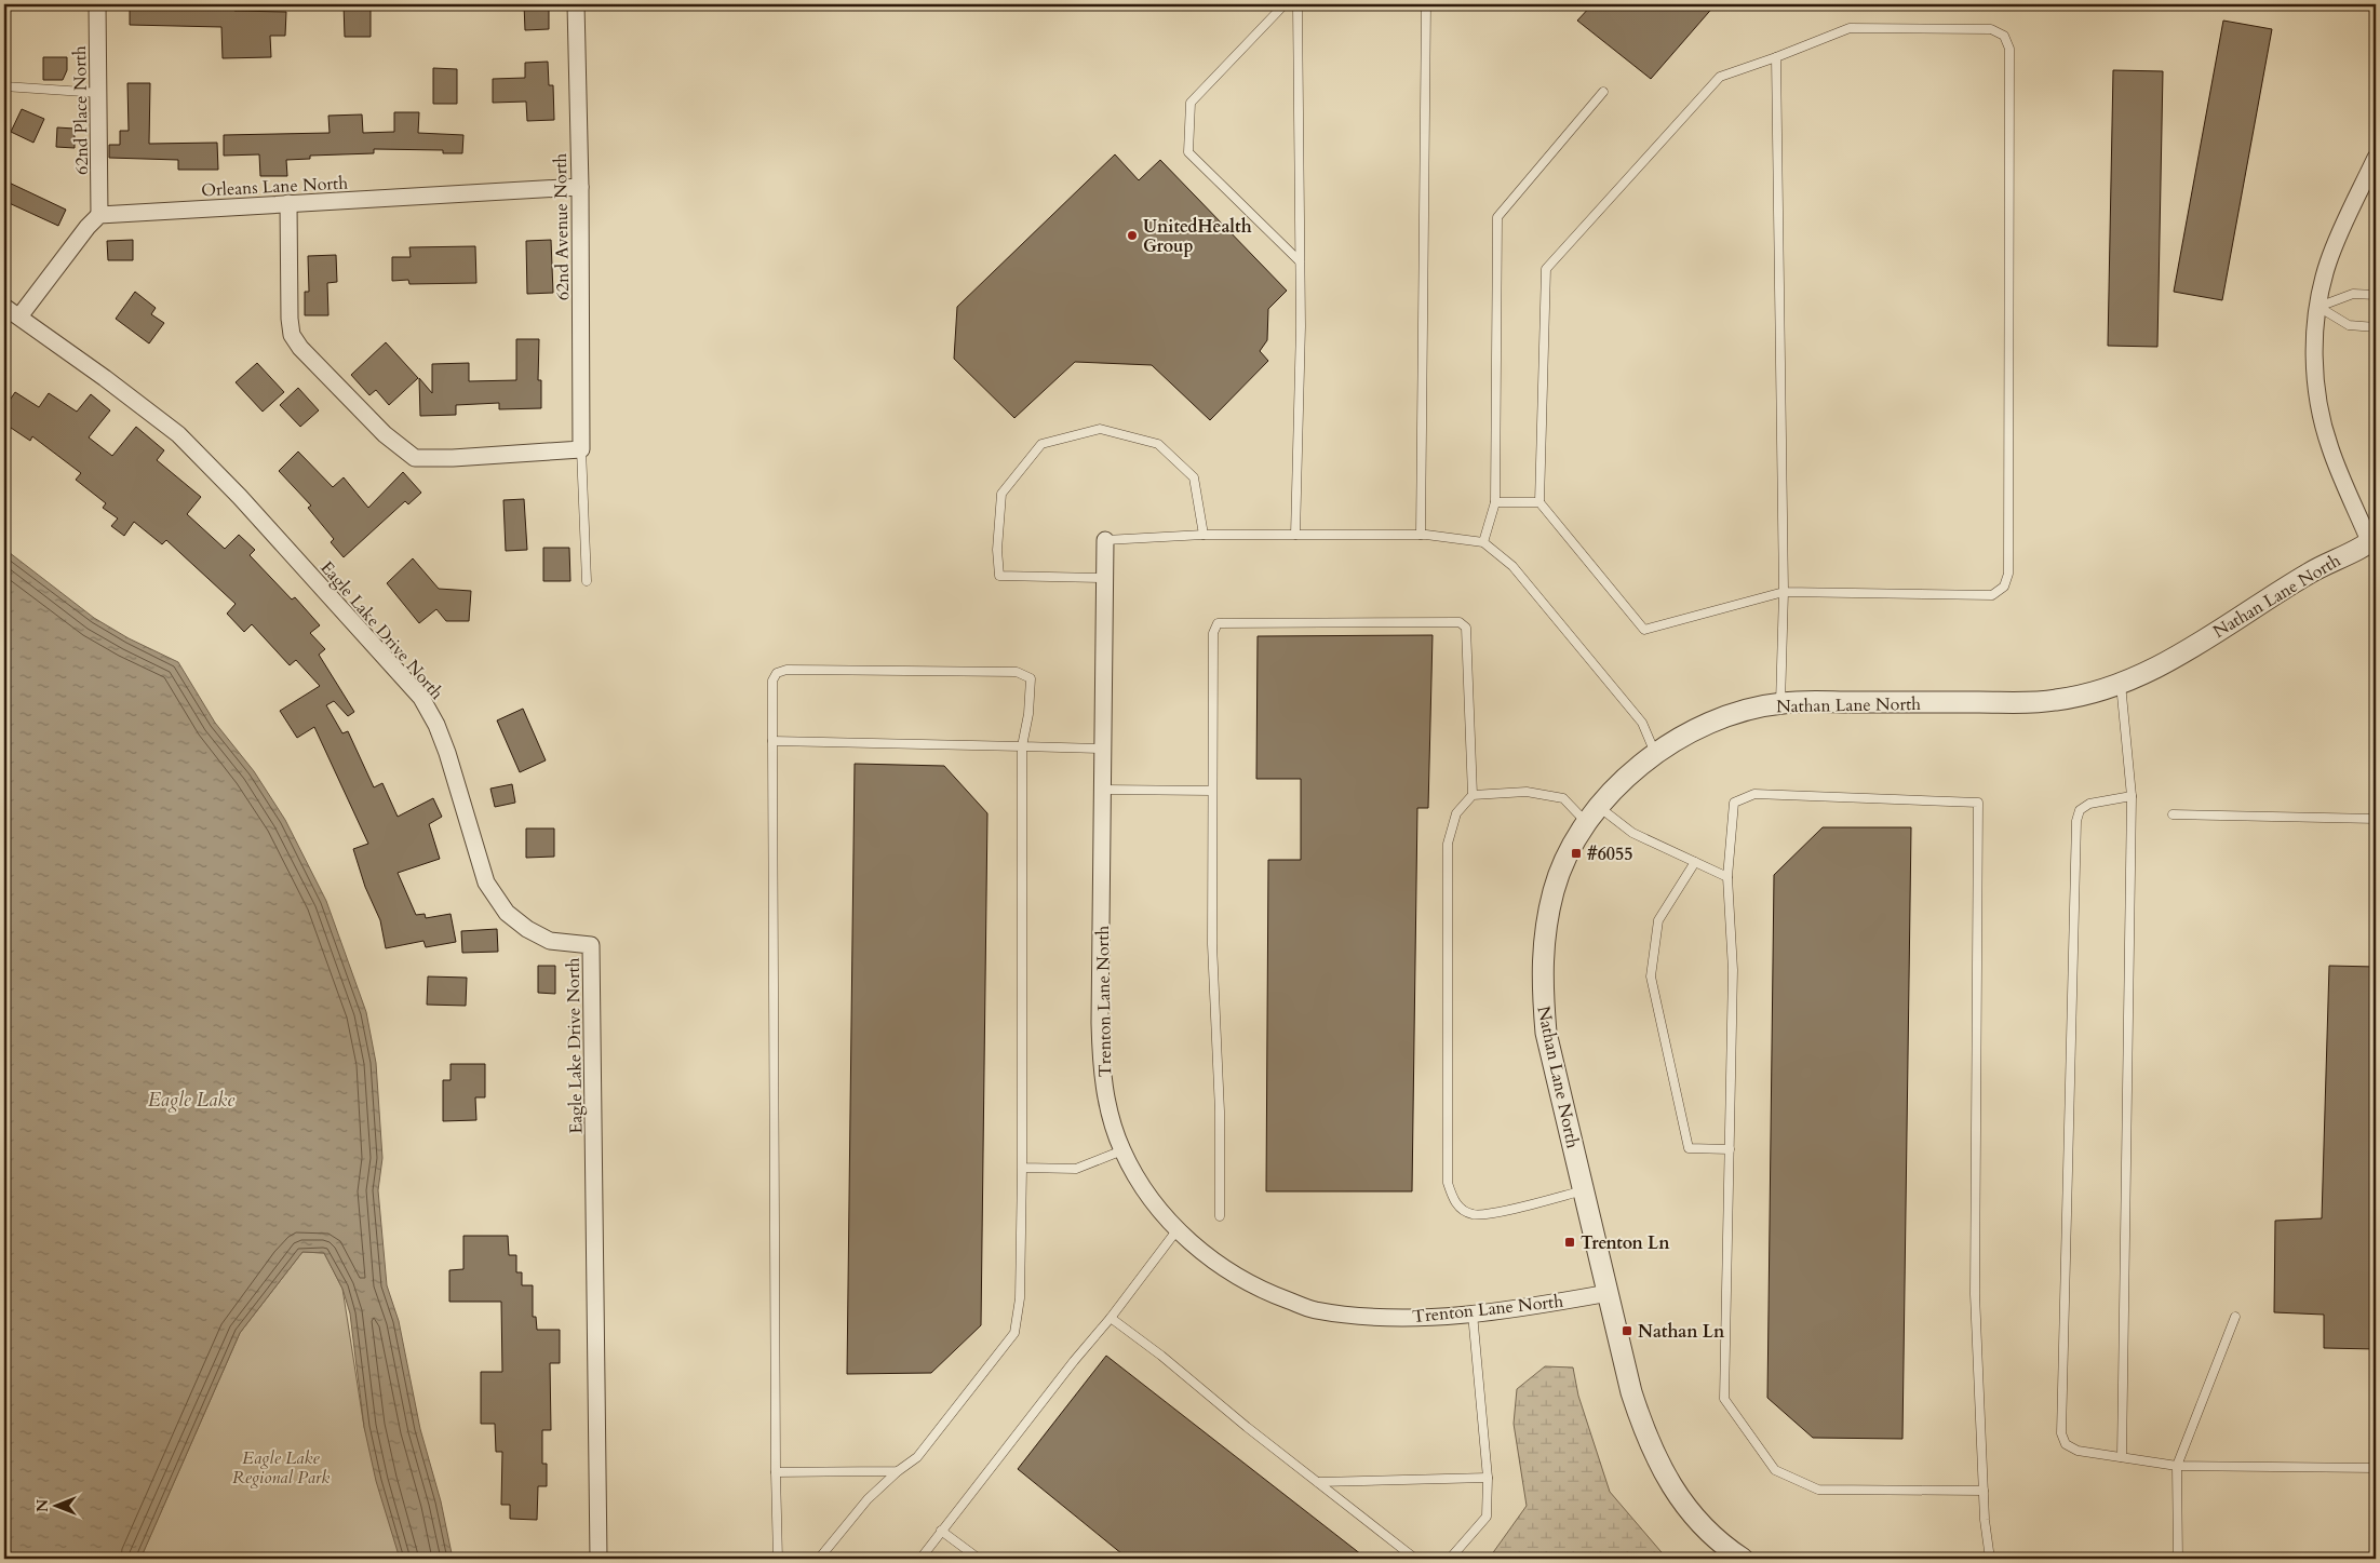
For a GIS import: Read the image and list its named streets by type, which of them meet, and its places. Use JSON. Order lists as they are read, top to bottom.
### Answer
{
  "streets": {
    "street": [
      "62nd Place North",
      "Orleans Lane North",
      "62nd Avenue North",
      "Nathan Lane North",
      "Eagle Lake Drive North",
      "Trenton Lane North"
    ]
  },
  "crossings": [
    ["62nd Place North", "Orleans Lane North"],
    ["Orleans Lane North", "62nd Avenue North"],
    ["Nathan Lane North", "Trenton Lane North"]
  ],
  "water": ["Eagle Lake"],
  "parks": ["Eagle Lake Regional Park"],
  "places": {
    "other": ["UnitedHealth Group"],
    "transit": ["#6055", "Trenton Ln", "Nathan Ln"]
  },
  "north": "left"
}
